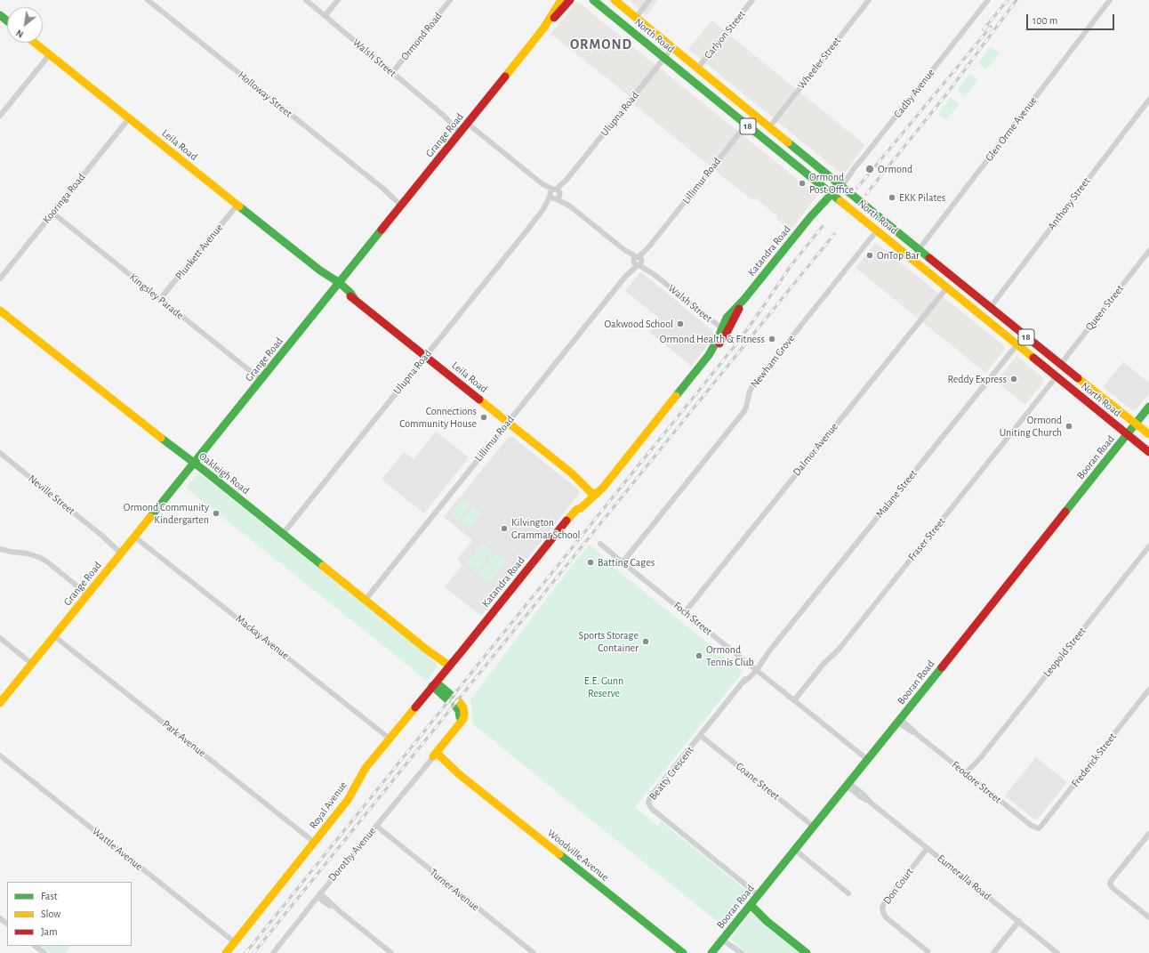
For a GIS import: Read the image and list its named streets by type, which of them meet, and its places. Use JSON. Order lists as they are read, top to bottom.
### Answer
{
  "streets": {
    "main road": [
      "North Road",
      "18",
      "Grange Road",
      "Leila Road",
      "Katandra Road",
      "Booran Road",
      "Oakleigh Road",
      "Royal Avenue",
      "Woodville Avenue"
    ],
    "street": [
      "Carlyon Street",
      "Ormond Road",
      "Walsh Street",
      "Wheeler Street",
      "Cadby Avenue",
      "Holloway Street",
      "Ulupna Road",
      "Glen Orme Avenue",
      "Lillimur Road",
      "Kooringa Road",
      "Anthony Street",
      "Plunkett Avenue",
      "Kingsley Parade",
      "Queen Street",
      "Newham Grove",
      "Dalmor Avenue",
      "Malane Street",
      "Neville Street",
      "Fraser Street",
      "Foch Street",
      "Mackay Avenue",
      "Leopold Street",
      "Park Avenue",
      "Frederick Street",
      "Beatty Crescent",
      "Coane Street",
      "Feodore Street",
      "Wattle Avenue",
      "Dorothy Avenue",
      "Eumeralla Road",
      "Don Court",
      "Turner Avenue"
    ]
  },
  "crossings": [
    ["Carlyon Street", "North Road"],
    ["North Road", "Wheeler Street"],
    ["North Road", "Cadby Avenue"],
    ["North Road", "Ulupna Road"],
    ["North Road", "Glen Orme Avenue"],
    ["North Road", "Lillimur Road"],
    ["North Road", "Anthony Street"],
    ["North Road", "Katandra Road"],
    ["North Road", "Queen Street"],
    ["North Road", "Newham Grove"],
    ["North Road", "Dalmor Avenue"],
    ["North Road", "Booran Road"],
    ["North Road", "Malane Street"],
    ["North Road", "Fraser Street"],
    ["Ormond Road", "Walsh Street"],
    ["Walsh Street", "Ulupna Road"],
    ["Walsh Street", "Grange Road"],
    ["Walsh Street", "Lillimur Road"],
    ["Walsh Street", "Katandra Road"],
    ["Cadby Avenue", "Katandra Road"],
    ["Holloway Street", "Grange Road"],
    ["Ulupna Road", "Leila Road"],
    ["Ulupna Road", "Oakleigh Road"],
    ["Grange Road", "Leila Road"],
    ["Grange Road", "Kingsley Parade"],
    ["Grange Road", "Oakleigh Road"],
    ["Grange Road", "Neville Street"],
    ["Grange Road", "Mackay Avenue"],
    ["Grange Road", "Park Avenue"],
    ["Leila Road", "Lillimur Road"],
    ["Leila Road", "Kooringa Road"],
    ["Leila Road", "Katandra Road"],
    ["Leila Road", "Plunkett Avenue"],
    ["Lillimur Road", "Oakleigh Road"],
    ["Kooringa Road", "Kingsley Parade"],
    ["Katandra Road", "Oakleigh Road"],
    ["Katandra Road", "Royal Avenue"],
    ["Plunkett Avenue", "Kingsley Parade"],
    ["Newham Grove", "Foch Street"],
    ["Dalmor Avenue", "Foch Street"],
    ["Booran Road", "Foch Street"],
    ["Booran Road", "Beatty Crescent"],
    ["Booran Road", "Coane Street"],
    ["Booran Road", "Feodore Street"],
    ["Booran Road", "Eumeralla Road"],
    ["Oakleigh Road", "Royal Avenue"],
    ["Malane Street", "Foch Street"],
    ["Malane Street", "Beatty Crescent"],
    ["Fraser Street", "Foch Street"],
    ["Foch Street", "Beatty Crescent"],
    ["Mackay Avenue", "Royal Avenue"],
    ["Leopold Street", "Feodore Street"],
    ["Park Avenue", "Royal Avenue"],
    ["Frederick Street", "Feodore Street"],
    ["Beatty Crescent", "Coane Street"],
    ["Royal Avenue", "Wattle Avenue"],
    ["Dorothy Avenue", "Woodville Avenue"],
    ["Dorothy Avenue", "Turner Avenue"],
    ["Eumeralla Road", "Don Court"]
  ],
  "districts": ["ORMOND"],
  "parks": ["E.E. Gunn Reserve"],
  "places": [
    "Ormond",
    "Ormond Post Office",
    "EKK Pilates",
    "OnTop Bar",
    "Oakwood School",
    "Ormond Health & Fitness",
    "Reddy Express",
    "Connections Community House",
    "Ormond Uniting Church",
    "Ormond Community Kindergarten",
    "Kilvington Grammar School",
    "Batting Cages",
    "Sports Storage Container",
    "Ormond Tennis Club"
  ],
  "legend": ["Fast", "Slow", "Jam"],
  "scale_bar": "100 m",
  "north": "bottom left"
}
